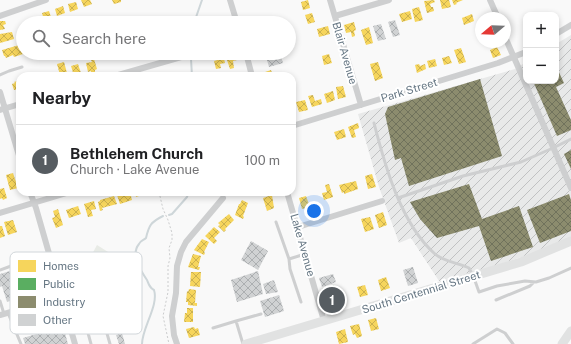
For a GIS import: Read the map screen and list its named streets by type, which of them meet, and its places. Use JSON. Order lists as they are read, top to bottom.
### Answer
{
  "streets": {
    "street": [
      "Blair Avenue",
      "Park Street",
      "Lake Avenue",
      "South Centennial Street"
    ]
  },
  "crossings": [
    ["Blair Avenue", "Park Street"],
    ["Lake Avenue", "South Centennial Street"]
  ],
  "legend": [
    "Homes",
    "Public",
    "Industry",
    "Other"
  ],
  "north": "left",
  "page": {
    "map_buttons": ["+", "−"],
    "search": "Search here",
    "heading": "Nearby",
    "list": [
      {
        "mark": "1",
        "name": "Bethlehem Church",
        "note": "Church · Lake Avenue",
        "value": "100 m"
      }
    ],
    "pins": "1"
  }
}
